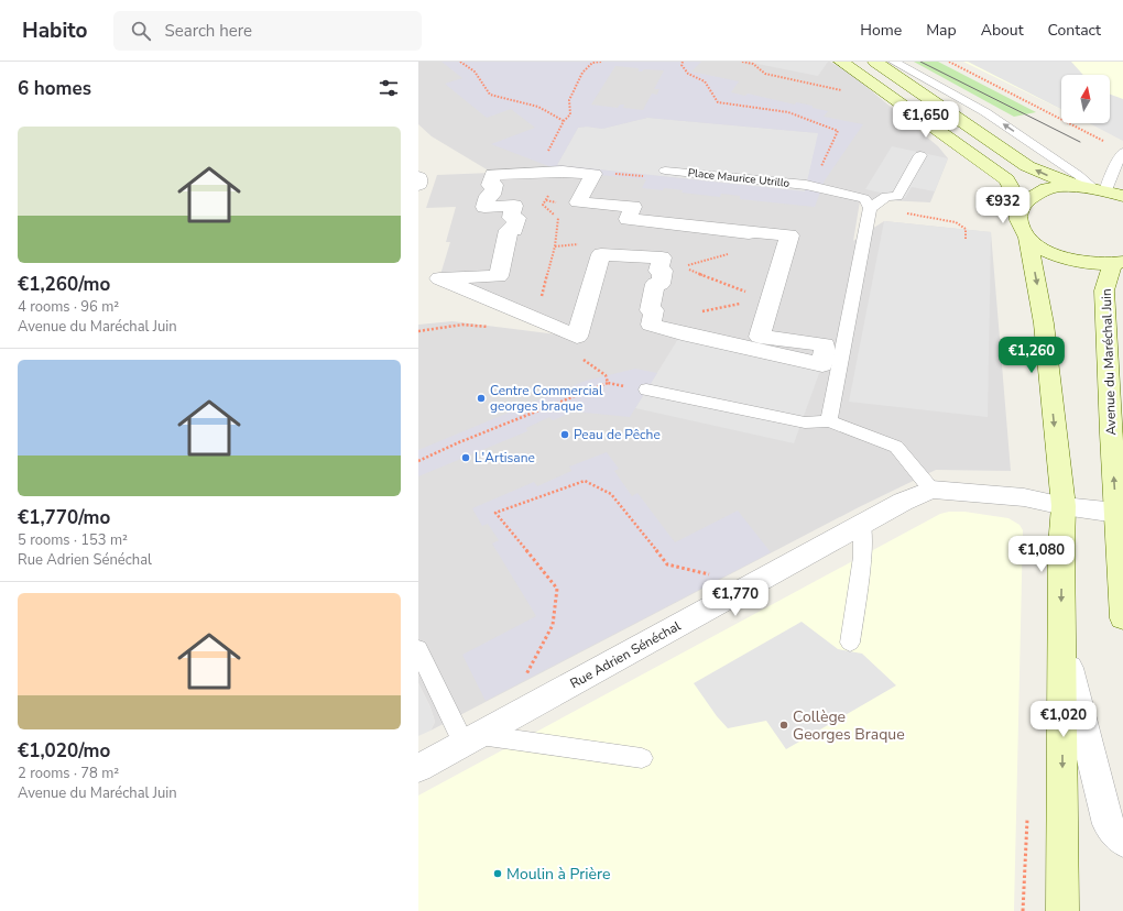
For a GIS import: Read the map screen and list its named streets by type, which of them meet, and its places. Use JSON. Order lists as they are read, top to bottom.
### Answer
{
  "streets": {
    "main road": ["Avenue du Maréchal Juin"],
    "street": ["Rue Adrien Sénéchal"],
    "lane": ["Place Maurice Utrillo"]
  },
  "crossings": [
    ["Avenue du Maréchal Juin", "Rue Adrien Sénéchal"]
  ],
  "places": [
    "Centre Commercial georges braque",
    "Peau de Pêche",
    "L'Artisane",
    "Collège Georges Braque",
    "Moulin à Prière"
  ],
  "north": "top",
  "page": {
    "header": "Habito",
    "search": "Search here",
    "nav": [
      "Home",
      "Map",
      "About",
      "Contact"
    ],
    "heading": "6 homes",
    "price": [
      "€1,650",
      "€932",
      "€1,260",
      "€1,080",
      "€1,770",
      "€1,020"
    ],
    "list": [
      {
        "name": "€1,260/mo",
        "note": "4 rooms · 96 m² · Avenue du Maréchal Juin"
      },
      {
        "name": "€1,770/mo",
        "note": "5 rooms · 153 m² · Rue Adrien Sénéchal"
      },
      {
        "name": "€1,020/mo",
        "note": "2 rooms · 78 m² · Avenue du Maréchal Juin"
      }
    ]
  }
}
